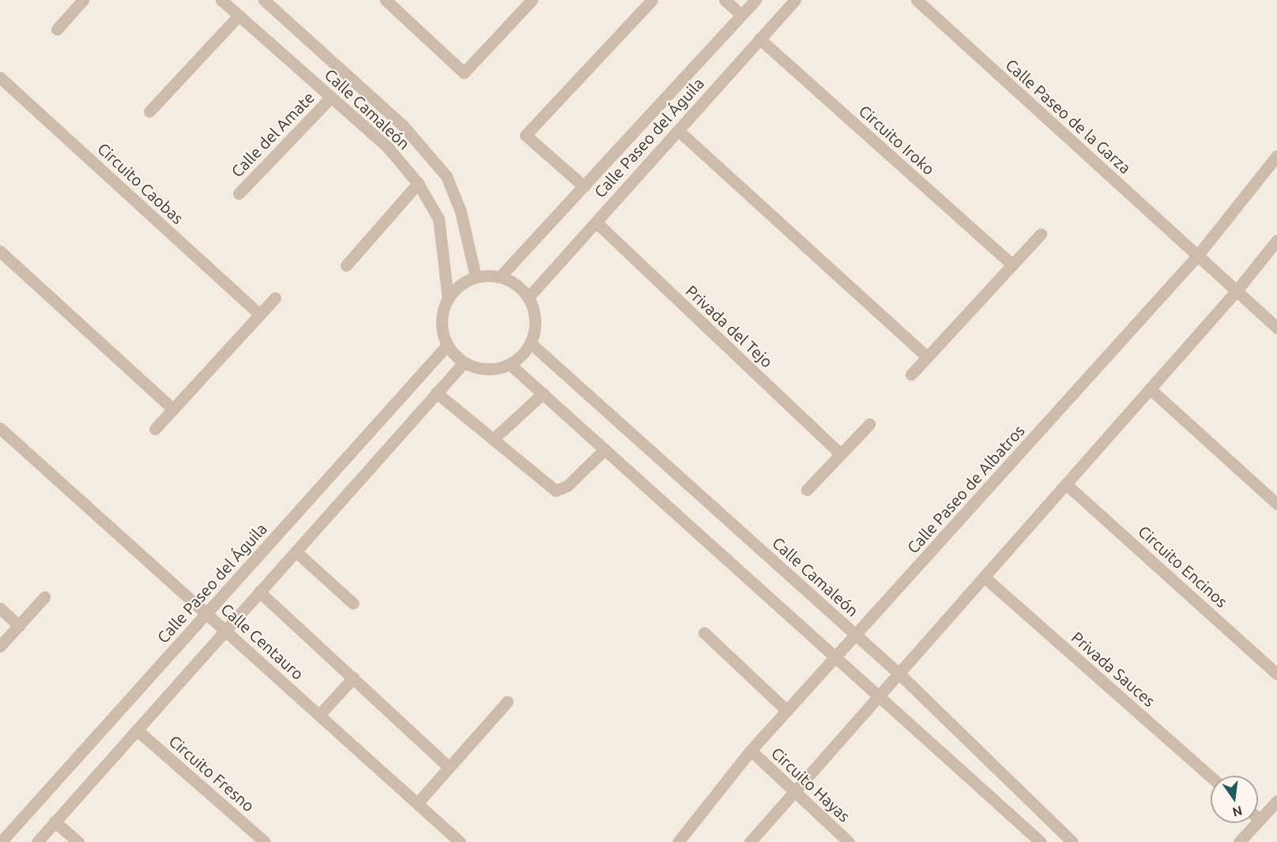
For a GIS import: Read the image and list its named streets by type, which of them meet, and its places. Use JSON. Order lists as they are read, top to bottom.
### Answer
{
  "streets": {
    "street": [
      "Calle Camaleón",
      "Calle Paseo de la Garza",
      "Calle del Amate",
      "Calle Paseo del Águila",
      "Circuito Iroko",
      "Circuito Caobas",
      "Privada del Tejo",
      "Calle Paseo de Albatros",
      "Circuito Encinos",
      "Calle Centauro",
      "Privada Sauces",
      "Circuito Fresno",
      "Circuito Hayas"
    ]
  },
  "crossings": [
    ["Calle Camaleón", "Calle del Amate"],
    ["Calle Camaleón", "Calle Paseo del Águila"],
    ["Calle Camaleón", "Calle Paseo de Albatros"],
    ["Calle Paseo de la Garza", "Calle Paseo de Albatros"],
    ["Calle Paseo del Águila", "Circuito Iroko"],
    ["Calle Paseo del Águila", "Privada del Tejo"],
    ["Calle Paseo del Águila", "Calle Centauro"],
    ["Calle Paseo de Albatros", "Circuito Hayas"]
  ],
  "north": "bottom"
}
